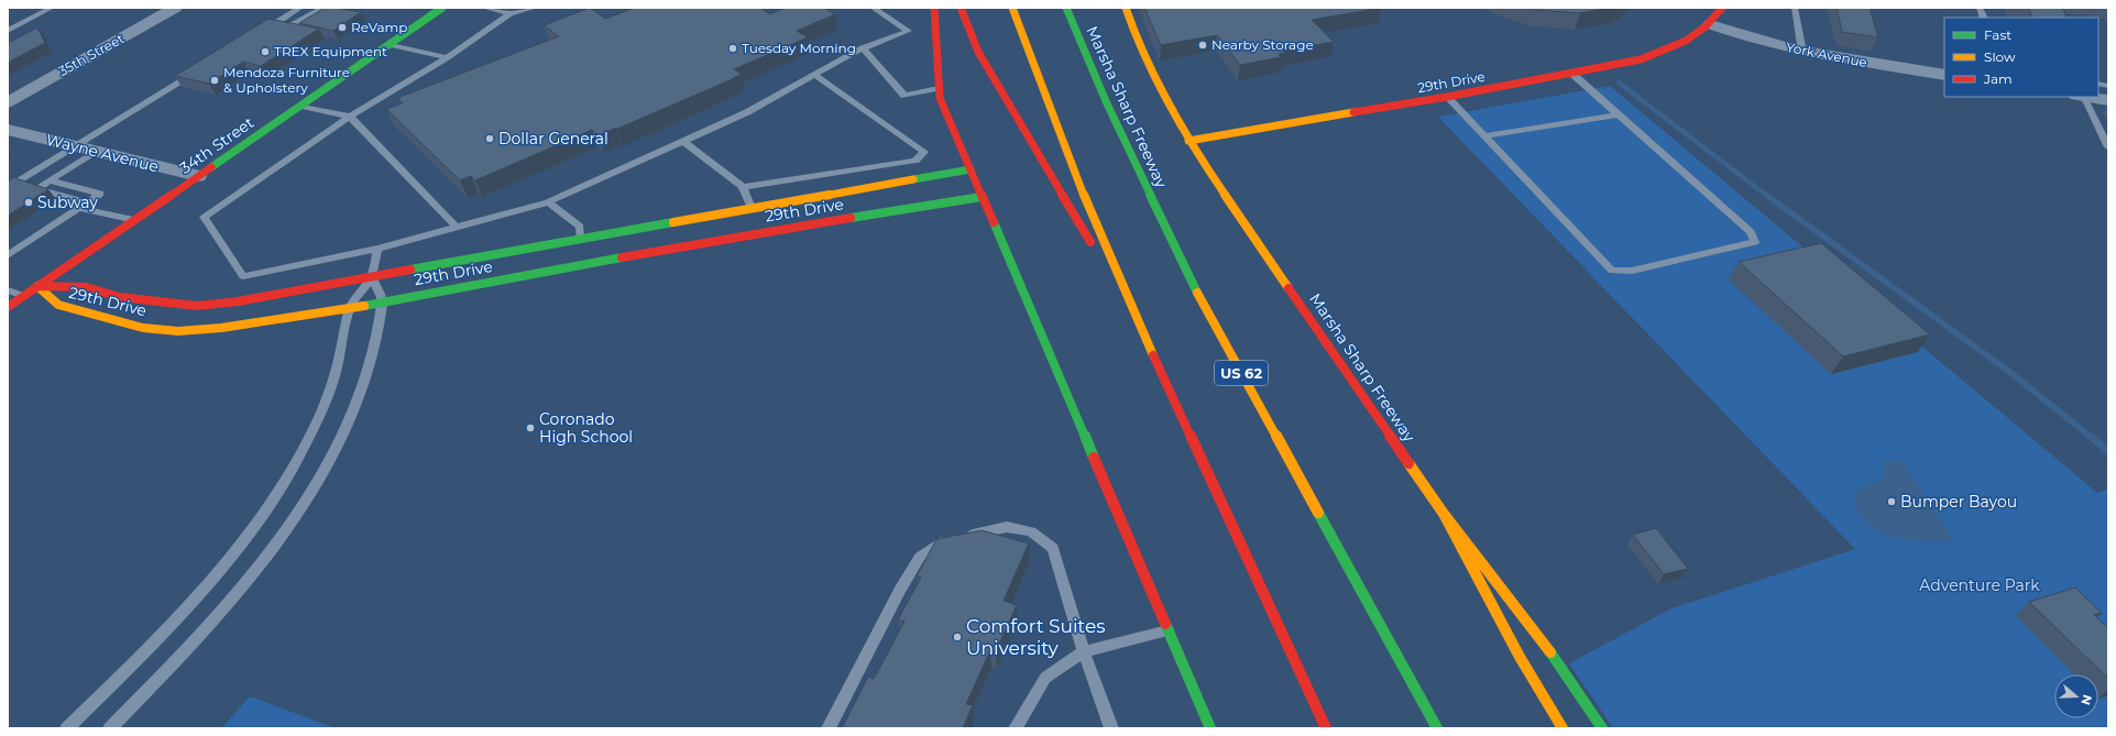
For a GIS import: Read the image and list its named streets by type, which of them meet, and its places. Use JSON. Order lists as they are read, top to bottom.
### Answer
{
  "streets": {
    "main road": [
      "29th Drive",
      "Marsha Sharp Freeway",
      "34th Street",
      "US 62"
    ],
    "street": ["35th Street", "York Avenue", "Wayne Avenue"]
  },
  "crossings": [
    ["York Avenue", "29th Drive"],
    ["29th Drive", "Marsha Sharp Freeway"],
    ["29th Drive", "34th Street"],
    ["34th Street", "Wayne Avenue"]
  ],
  "parks": ["Adventure Park"],
  "places": [
    "ReVamp",
    "Nearby Storage",
    "Tuesday Morning",
    "TREX Equipment",
    "Mendoza Furniture & Upholstery",
    "Dollar General",
    "Subway",
    "Coronado High School",
    "Bumper Bayou",
    "Comfort Suites University"
  ],
  "legend": ["Fast", "Slow", "Jam"],
  "north": "right"
}
